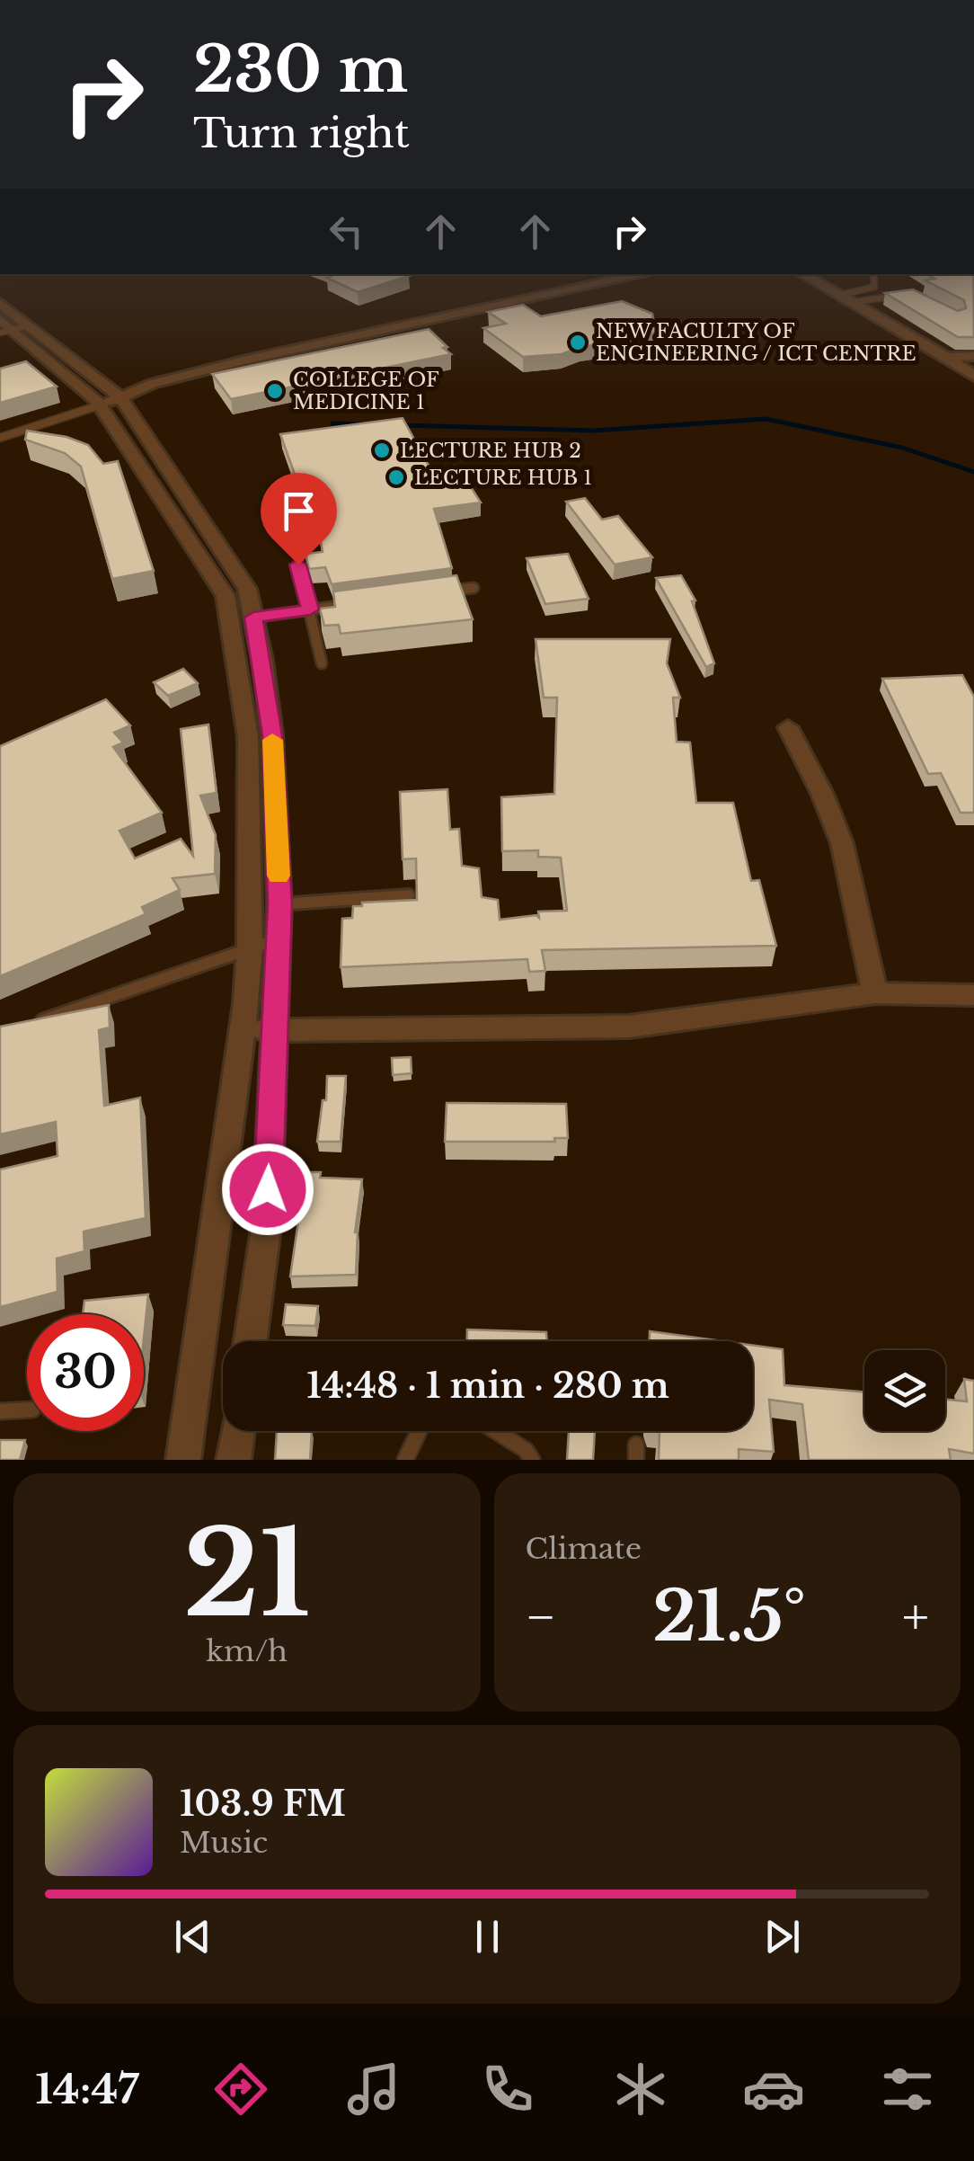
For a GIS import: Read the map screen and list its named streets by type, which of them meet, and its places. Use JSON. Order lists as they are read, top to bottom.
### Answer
{
  "places": [
    "NEW FACULTY OF ENGINEERING / ICT CENTRE",
    "COLLEGE OF MEDICINE 1",
    "LECTURE HUB 2",
    "LECTURE HUB 1"
  ],
  "page": {
    "turn": ["230 m", "Turn right"],
    "limit": "30",
    "trip": "14:48 · 1 min · 280 m",
    "tile": [
      ["21", "km/h"],
      "Climate"
    ],
    "heat": ["−", "21.5°", "+"],
    "song": ["103.9 FM", "Music"],
    "tabs": "14:47"
  }
}
